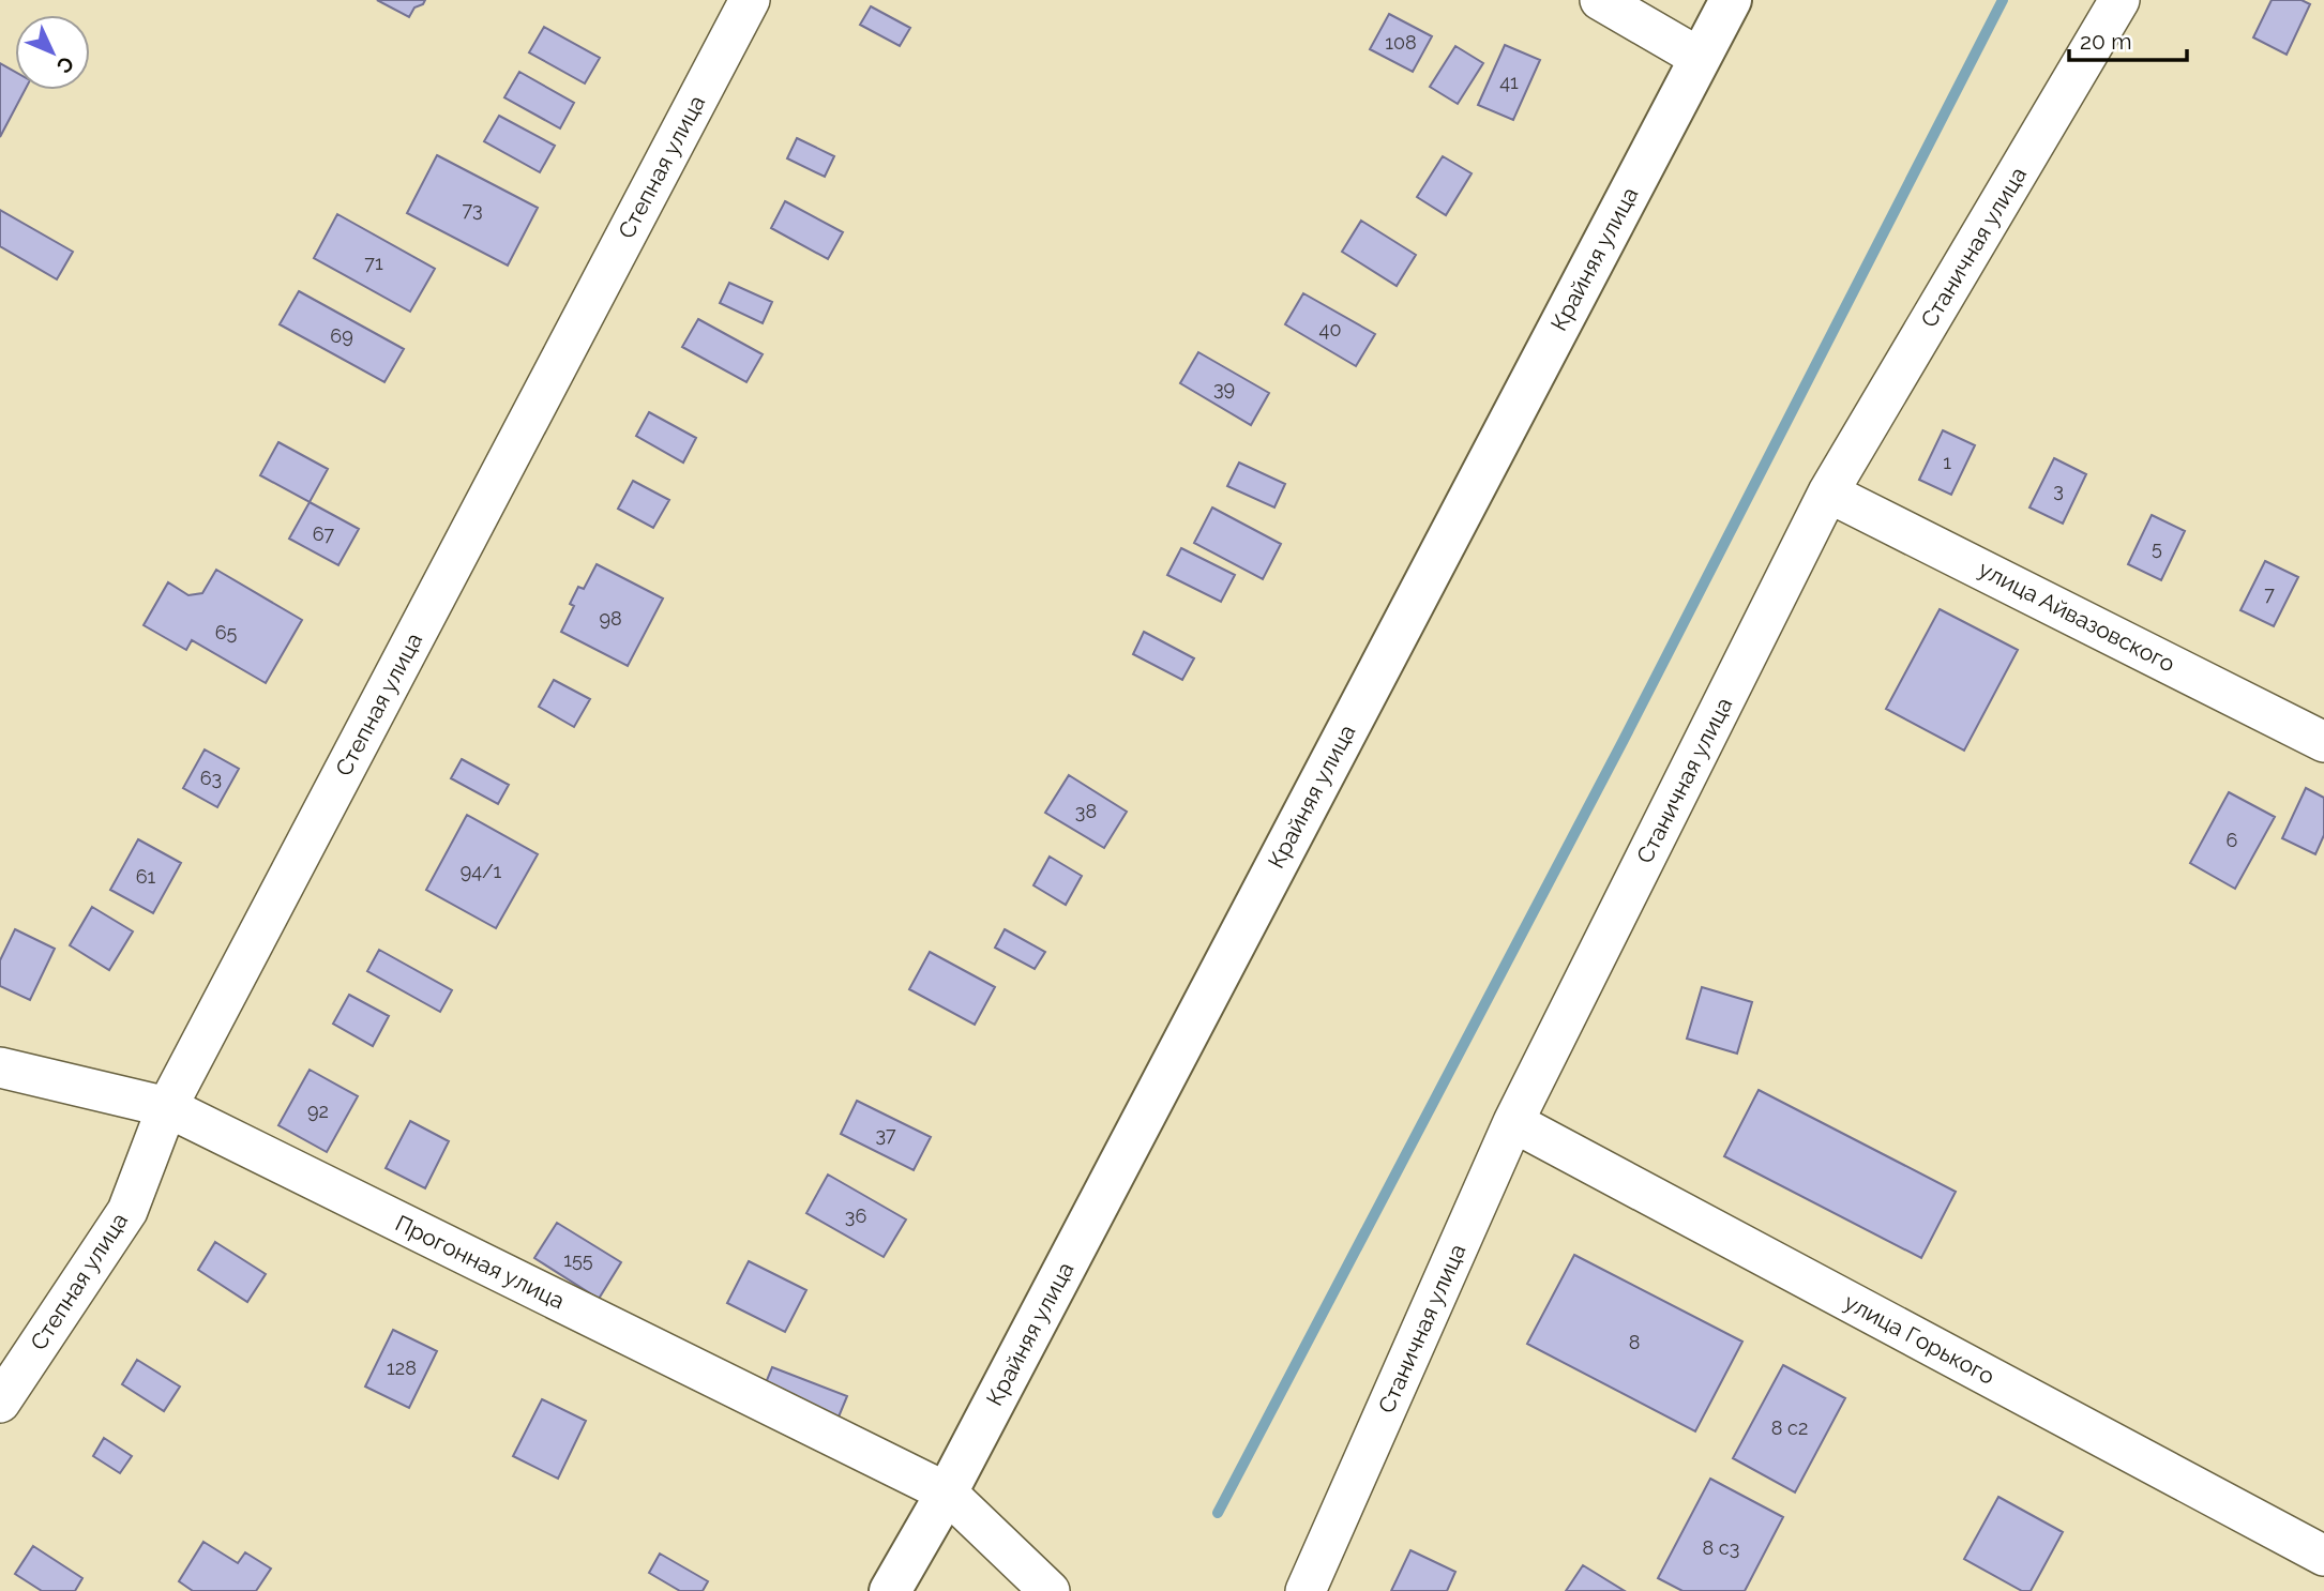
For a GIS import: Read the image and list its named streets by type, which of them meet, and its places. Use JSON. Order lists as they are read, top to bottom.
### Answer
{
  "streets": {
    "main road": ["Крайняя улица"],
    "street": [
      "Степная улица",
      "Станичная улица",
      "улица Айвазовского",
      "Прогонная улица",
      "улица Горького"
    ]
  },
  "crossings": [
    ["Степная улица", "Прогонная улица"],
    ["Станичная улица", "улица Айвазовского"],
    ["Станичная улица", "улица Горького"],
    ["Крайняя улица", "Прогонная улица"]
  ],
  "house_numbers": [
    "108",
    "41",
    "73",
    "71",
    "40",
    "69",
    "39",
    "1",
    "3",
    "67",
    "5",
    "7",
    "98",
    "65",
    "63",
    "38",
    "6",
    "94/1",
    "61",
    "92",
    "37",
    "36",
    "155",
    "8",
    "128",
    "8 с2",
    "8 с3"
  ],
  "scale_bar": "20 m",
  "north": "bottom right"
}
